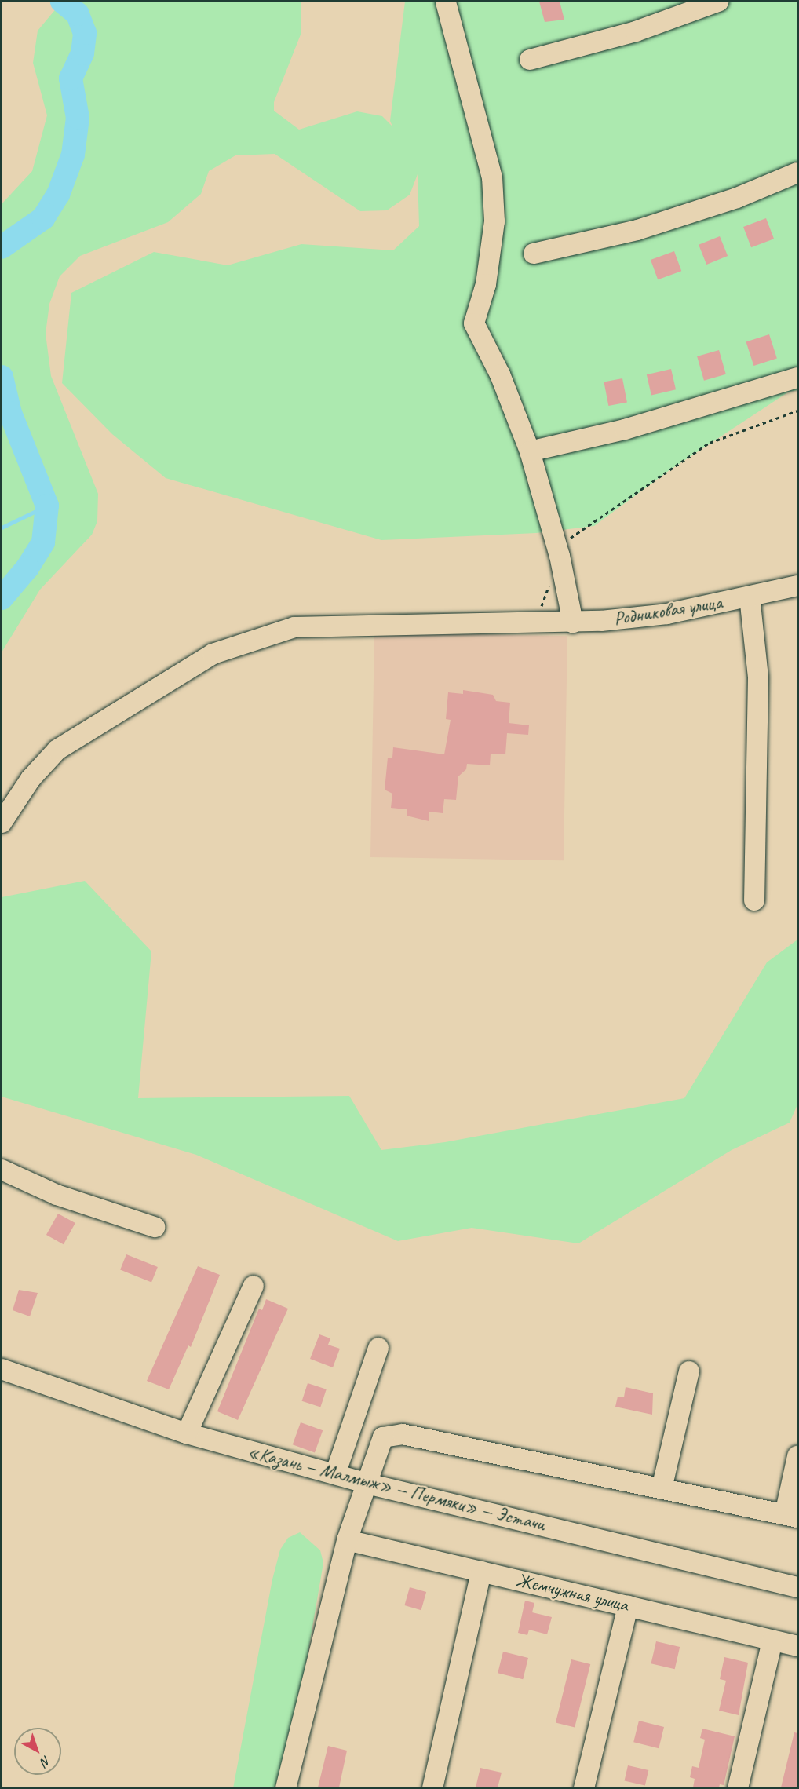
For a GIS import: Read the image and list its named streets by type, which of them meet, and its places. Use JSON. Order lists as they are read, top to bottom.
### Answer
{
  "streets": {
    "street": ["Родниковая улица", "«Казань — Малмыж» — Пермяки» — Эстачи", "Жемчужная улица"]
  },
  "north": "bottom right"
}
